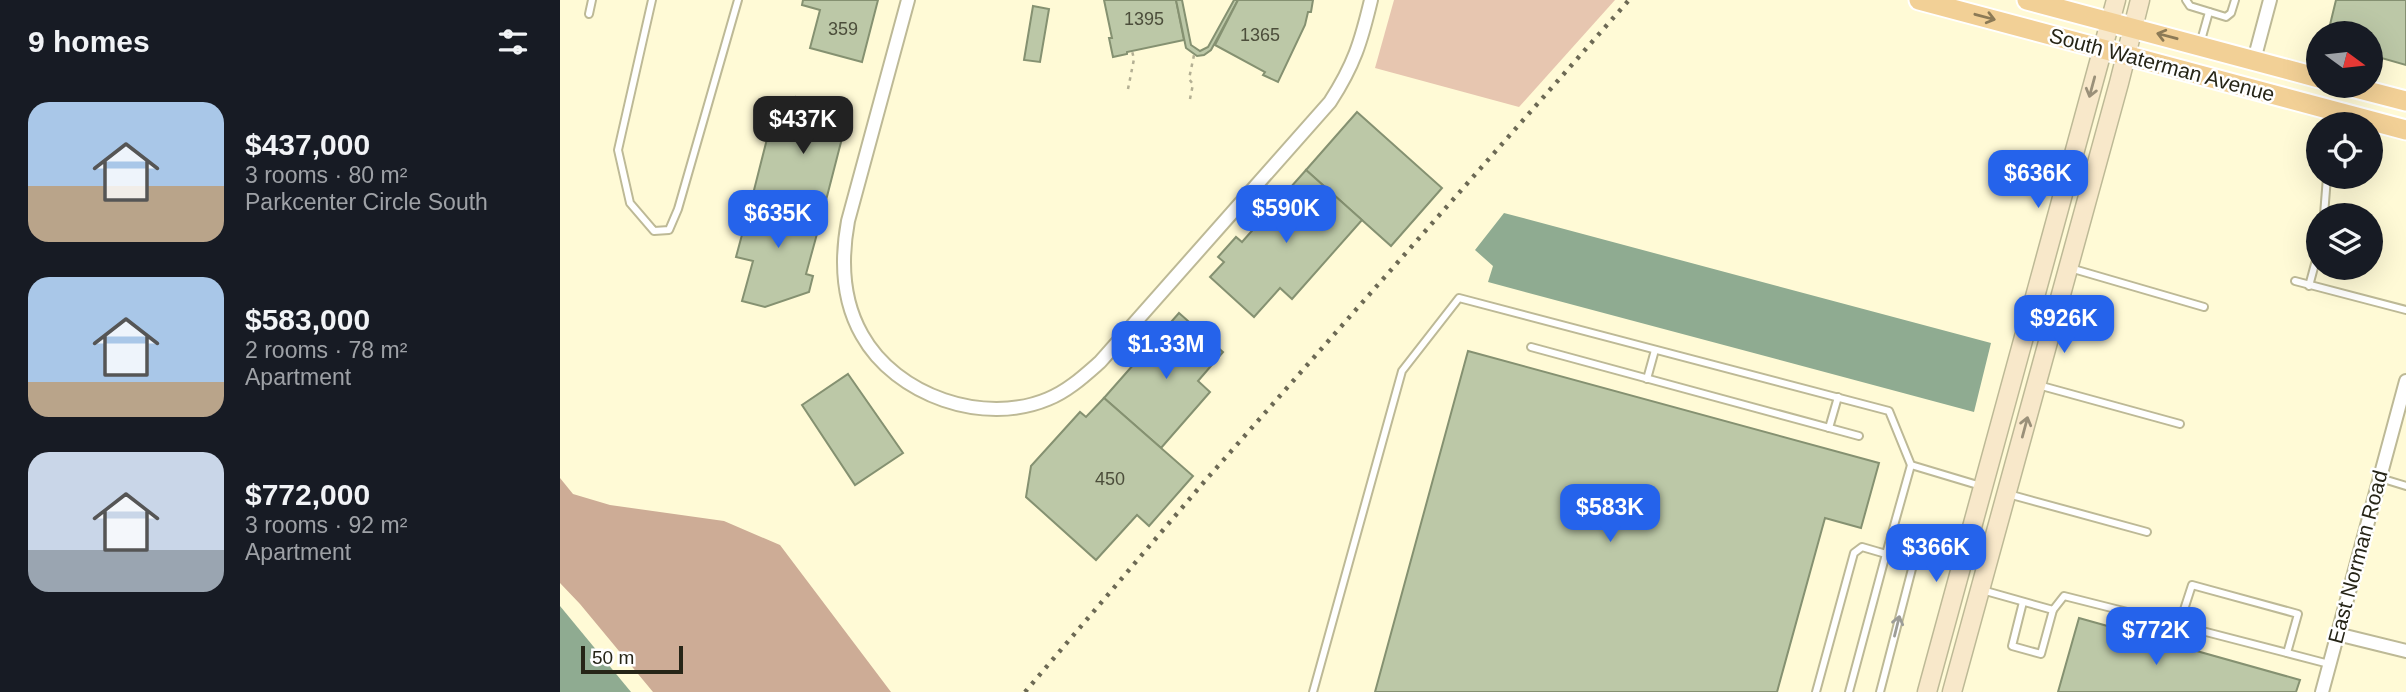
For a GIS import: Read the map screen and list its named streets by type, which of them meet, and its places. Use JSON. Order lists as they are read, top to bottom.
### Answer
{
  "streets": {
    "main road": ["South Waterman Avenue"],
    "street": ["East Norman Road"]
  },
  "house_numbers": [
    "1395",
    "359",
    "1365",
    "450"
  ],
  "scale_bar": "50 m",
  "north": "right",
  "page": {
    "heading": "9 homes",
    "list": [
      {
        "name": "$437,000",
        "note": "3 rooms · 80 m² · Parkcenter Circle South"
      },
      {
        "name": "$583,000",
        "note": "2 rooms · 78 m² · Apartment"
      },
      {
        "name": "$772,000",
        "note": "3 rooms · 92 m² · Apartment"
      }
    ],
    "price": [
      "$437K",
      "$636K",
      "$590K",
      "$635K",
      "$926K",
      "$1.33M",
      "$583K",
      "$366K",
      "$772K"
    ],
    "scale": "50 m"
  }
}
